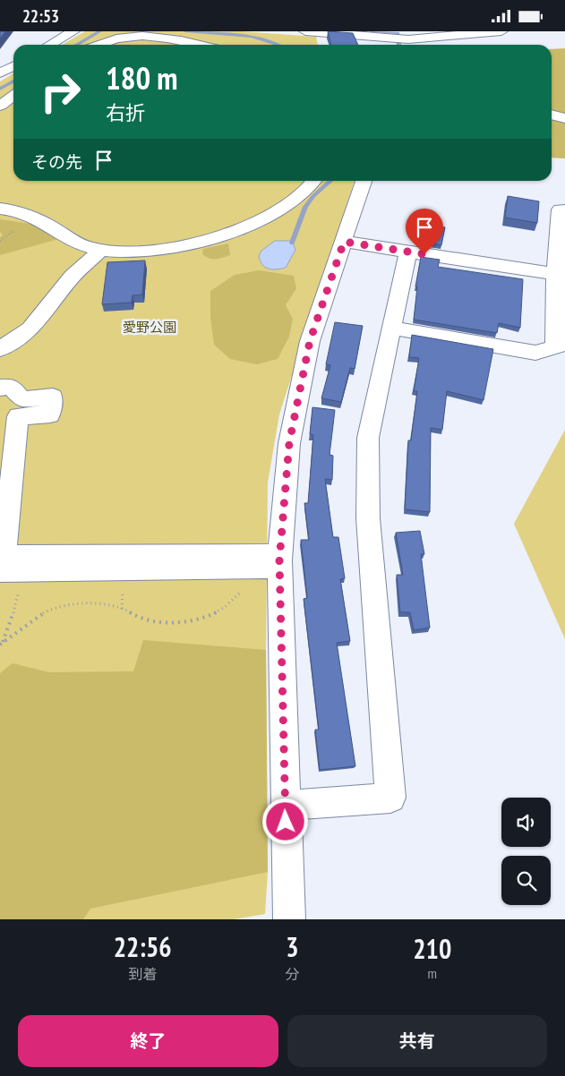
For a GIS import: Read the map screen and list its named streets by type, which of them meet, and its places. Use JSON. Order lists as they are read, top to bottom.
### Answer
{
  "parks": ["愛野公園"],
  "page": {
    "status": "22:53",
    "turn": ["180 m", "右折"],
    "then": "その先",
    "eta": [
      "22:56",
      "到着",
      "3",
      "分",
      "210",
      "m"
    ],
    "buttons": ["終了", "共有"]
  }
}
